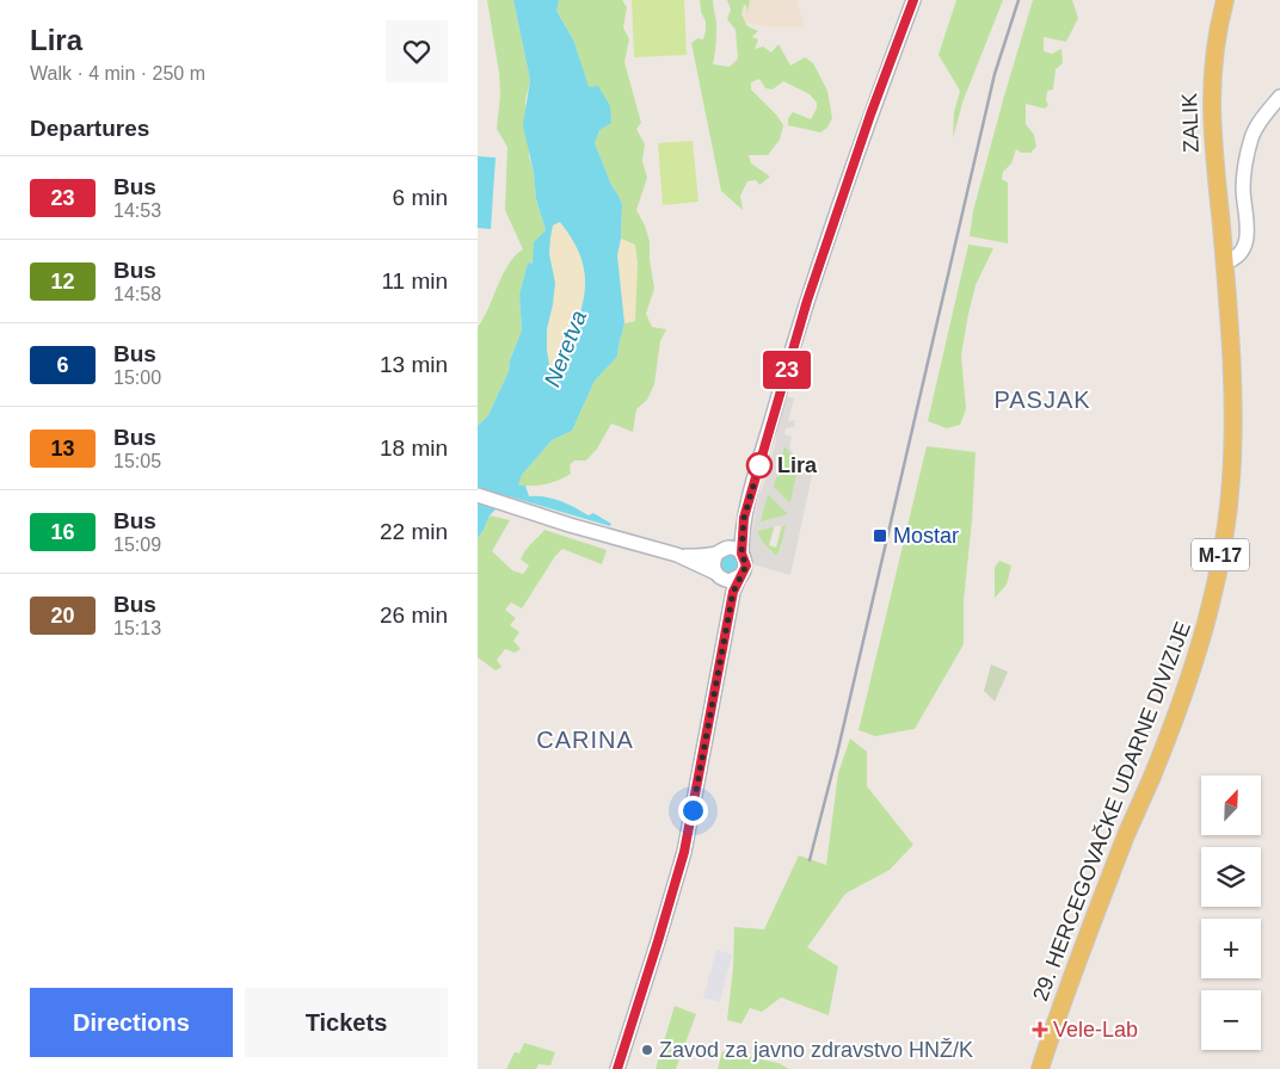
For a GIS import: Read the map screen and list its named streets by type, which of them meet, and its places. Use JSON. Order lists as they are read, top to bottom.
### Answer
{
  "streets": {
    "main road": ["ZALIK", "M-17", "29. HERCEGOVAČKE UDARNE DIVIZIJE"]
  },
  "crossings": [
    ["ZALIK", "29. HERCEGOVAČKE UDARNE DIVIZIJE"]
  ],
  "districts": ["PASJAK", "CARINA"],
  "water": ["Neretva"],
  "places": {
    "other": ["Lira", "Zavod za javno zdravstvo HNŽ/K"],
    "transit": ["Mostar"],
    "health": ["Vele-Lab"]
  },
  "lines": ["bus line 23"],
  "north": "top right",
  "page": {
    "heading": [
      ["Lira", "Walk · 4 min · 250 m"],
      "Departures"
    ],
    "on_map": "23",
    "list": [
      {
        "mark": "23",
        "name": "Bus",
        "note": "14:53",
        "value": "6 min"
      },
      {
        "mark": "12",
        "name": "Bus",
        "note": "14:58",
        "value": "11 min"
      },
      {
        "mark": "6",
        "name": "Bus",
        "note": "15:00",
        "value": "13 min"
      },
      {
        "mark": "13",
        "name": "Bus",
        "note": "15:05",
        "value": "18 min"
      },
      {
        "mark": "16",
        "name": "Bus",
        "note": "15:09",
        "value": "22 min"
      },
      {
        "mark": "20",
        "name": "Bus",
        "note": "15:13",
        "value": "26 min"
      }
    ],
    "map_buttons": ["+", "−"],
    "buttons": ["Directions", "Tickets"]
  }
}
